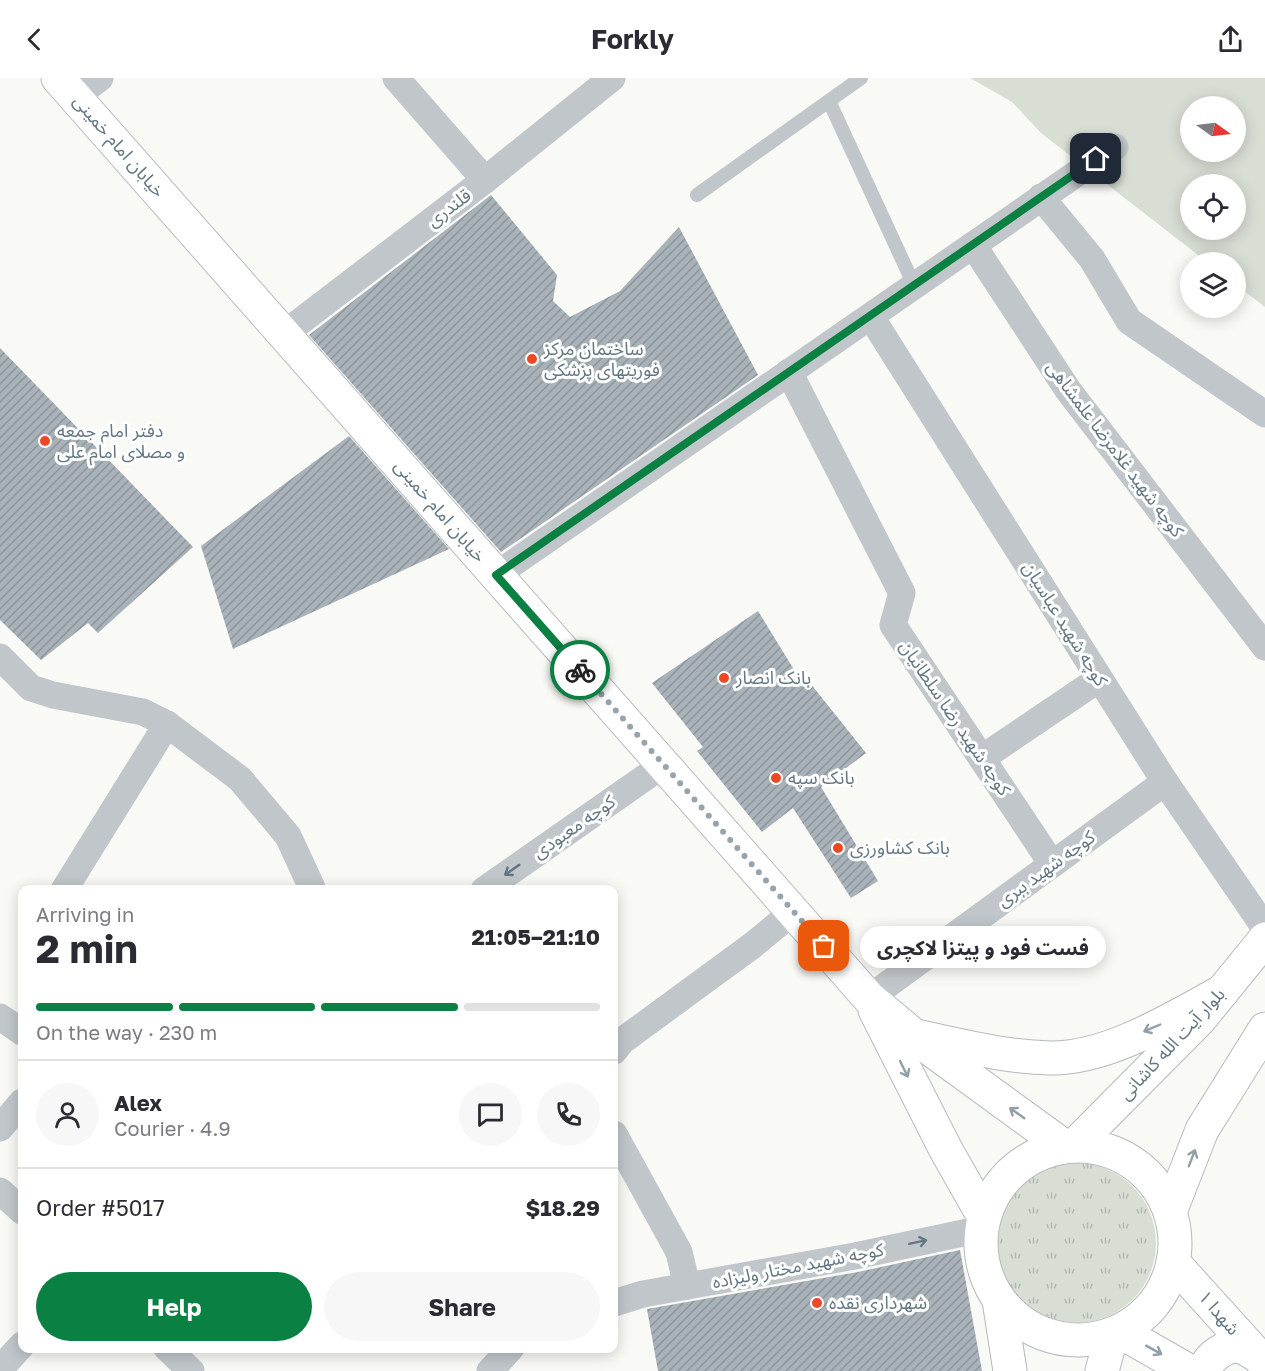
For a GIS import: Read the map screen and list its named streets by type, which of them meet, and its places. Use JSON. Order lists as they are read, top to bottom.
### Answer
{
  "streets": {
    "main road": ["خیابان امام خمینی", "بلوار آیت الله کاشانی", "شهدا ۱"],
    "street": [
      "قلندری",
      "کوچه شهید غلامرضا علمشاهی",
      "کوچه شهید عباسیان",
      "کوچه شهید رضا سلطانیان",
      "کوچه معبودی",
      "کوچه شهید ببری",
      "کوچه شهید مختار ولیزاده"
    ]
  },
  "crossings": [
    ["خیابان امام خمینی", "قلندری"],
    ["خیابان امام خمینی", "کوچه معبودی"],
    ["خیابان امام خمینی", "کوچه شهید ببری"],
    ["کوچه شهید عباسیان", "کوچه شهید ببری"],
    ["کوچه شهید رضا سلطانیان", "کوچه شهید ببری"],
    ["بلوار آیت الله کاشانی", "کوچه شهید مختار ولیزاده"],
    ["بلوار آیت الله کاشانی", "شهدا ۱"],
    ["کوچه شهید مختار ولیزاده", "شهدا ۱"]
  ],
  "one_way": ["کوچه شهید مختار ولیزاده"],
  "places": [
    "ساختمان مرکز فوریتهای پزشکی",
    "دفتر امام جمعه و مصلای امام علی",
    "بانک انصار",
    "بانک سپه",
    "بانک کشاورزی",
    "فست فود و پیتزا لاکچری",
    "شهرداری نقده"
  ],
  "north": "right",
  "page": {
    "header": "Forkly",
    "heading": ["2 min", "Arriving in", "21:05–21:10"],
    "panel": [
      "Alex",
      "Courier · 4.9",
      "Order #5017",
      "$18.29"
    ],
    "bubble": "فست فود و پیتزا لاکچری",
    "bar": "On the way · 230 m",
    "buttons": ["Help", "Share"]
  }
}
